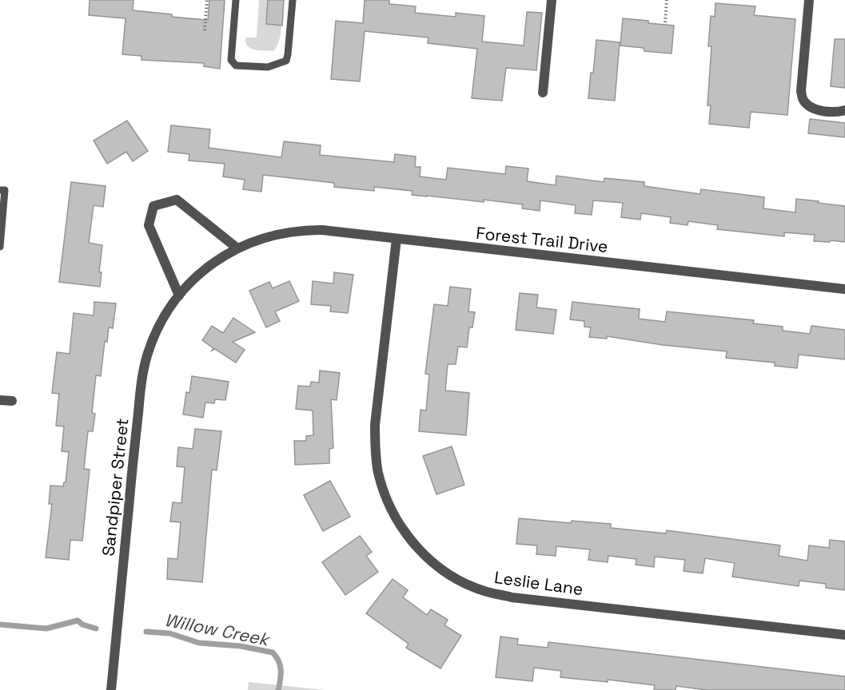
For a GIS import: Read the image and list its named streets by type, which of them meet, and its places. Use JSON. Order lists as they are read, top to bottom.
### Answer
{
  "streets": {
    "street": ["Forest Trail Drive", "Sandpiper Street", "Leslie Lane"]
  },
  "crossings": [
    ["Forest Trail Drive", "Sandpiper Street"],
    ["Forest Trail Drive", "Leslie Lane"]
  ],
  "water": ["Willow Creek"]
}
